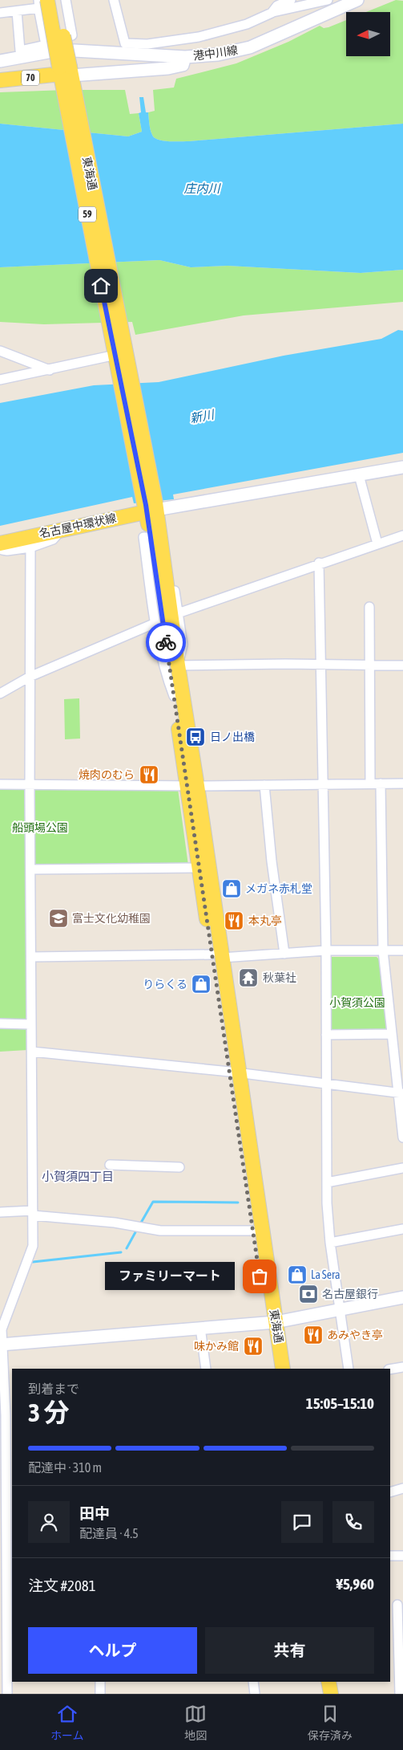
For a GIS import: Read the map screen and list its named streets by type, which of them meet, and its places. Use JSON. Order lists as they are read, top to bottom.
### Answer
{
  "streets": {
    "main road": [
      "70",
      "東海通",
      "59",
      "名古屋中環状線"
    ],
    "street": ["港中川線"]
  },
  "crossings": [
    ["港中川線", "70"],
    ["港中川線", "東海通"],
    ["70", "東海通"],
    ["東海通", "名古屋中環状線"]
  ],
  "districts": ["小賀須四丁目"],
  "water": ["庄内川", "新川"],
  "parks": ["船頭場公園", "小賀須公園"],
  "places": {
    "bus stop": ["日ノ出橋"],
    "restaurant": [
      "焼肉のむら",
      "本丸亭",
      "あみやき亭",
      "味かみ館"
    ],
    "shop": ["メガネ赤札堂", "りらくる", "La Sera"],
    "school or university": ["富士文化幼稚園"],
    "temple": ["秋葉社"],
    "other": ["ファミリーマート"],
    "bank": ["名古屋銀行"]
  },
  "north": "left",
  "page": {
    "bubble": "ファミリーマート",
    "heading": ["3 分", "到着まで", "15:05–15:10"],
    "panel": [
      "田中",
      "配達員 · 4.5",
      "注文 #2081",
      "¥5,960"
    ],
    "bar": "配達中 · 310 m",
    "buttons": ["ヘルプ", "共有"],
    "tabs": ["ホーム", "地図", "保存済み"]
  }
}
